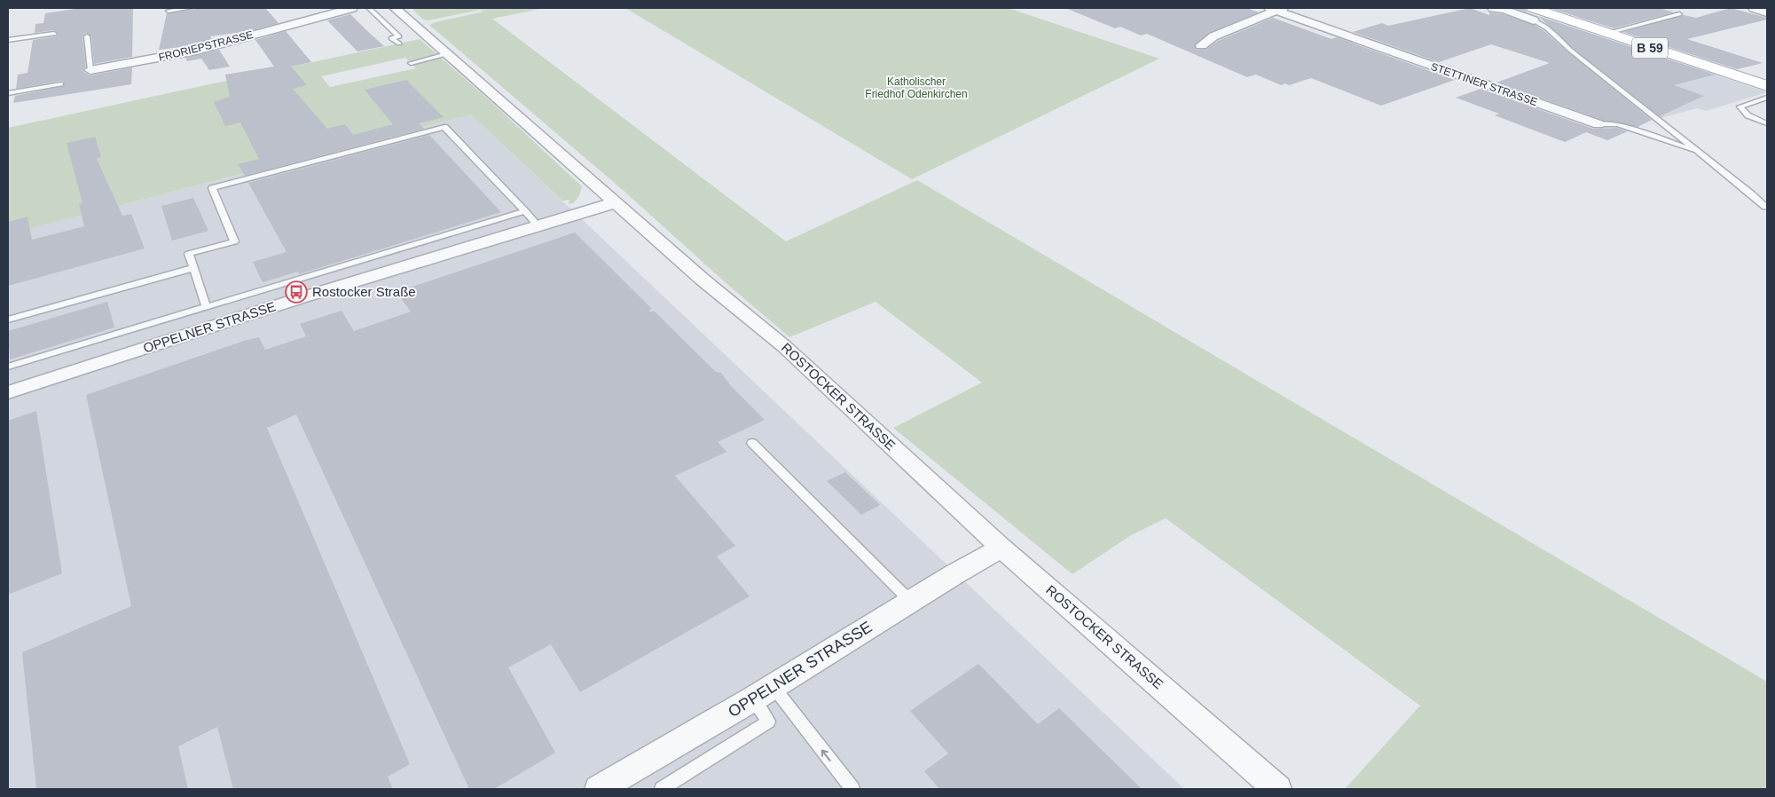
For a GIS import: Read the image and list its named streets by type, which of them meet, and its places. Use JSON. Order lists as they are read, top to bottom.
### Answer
{
  "streets": {
    "main road": ["B 59"],
    "street": [
      "FRORIEPSTRASSE",
      "STETTINER STRASSE",
      "OPPELNER STRASSE",
      "ROSTOCKER STRASSE"
    ]
  },
  "crossings": [
    ["OPPELNER STRASSE", "ROSTOCKER STRASSE"]
  ],
  "parks": ["Katholischer Friedhof Odenkirchen"],
  "places": {
    "bus stop": ["Rostocker Straße"]
  }
}
